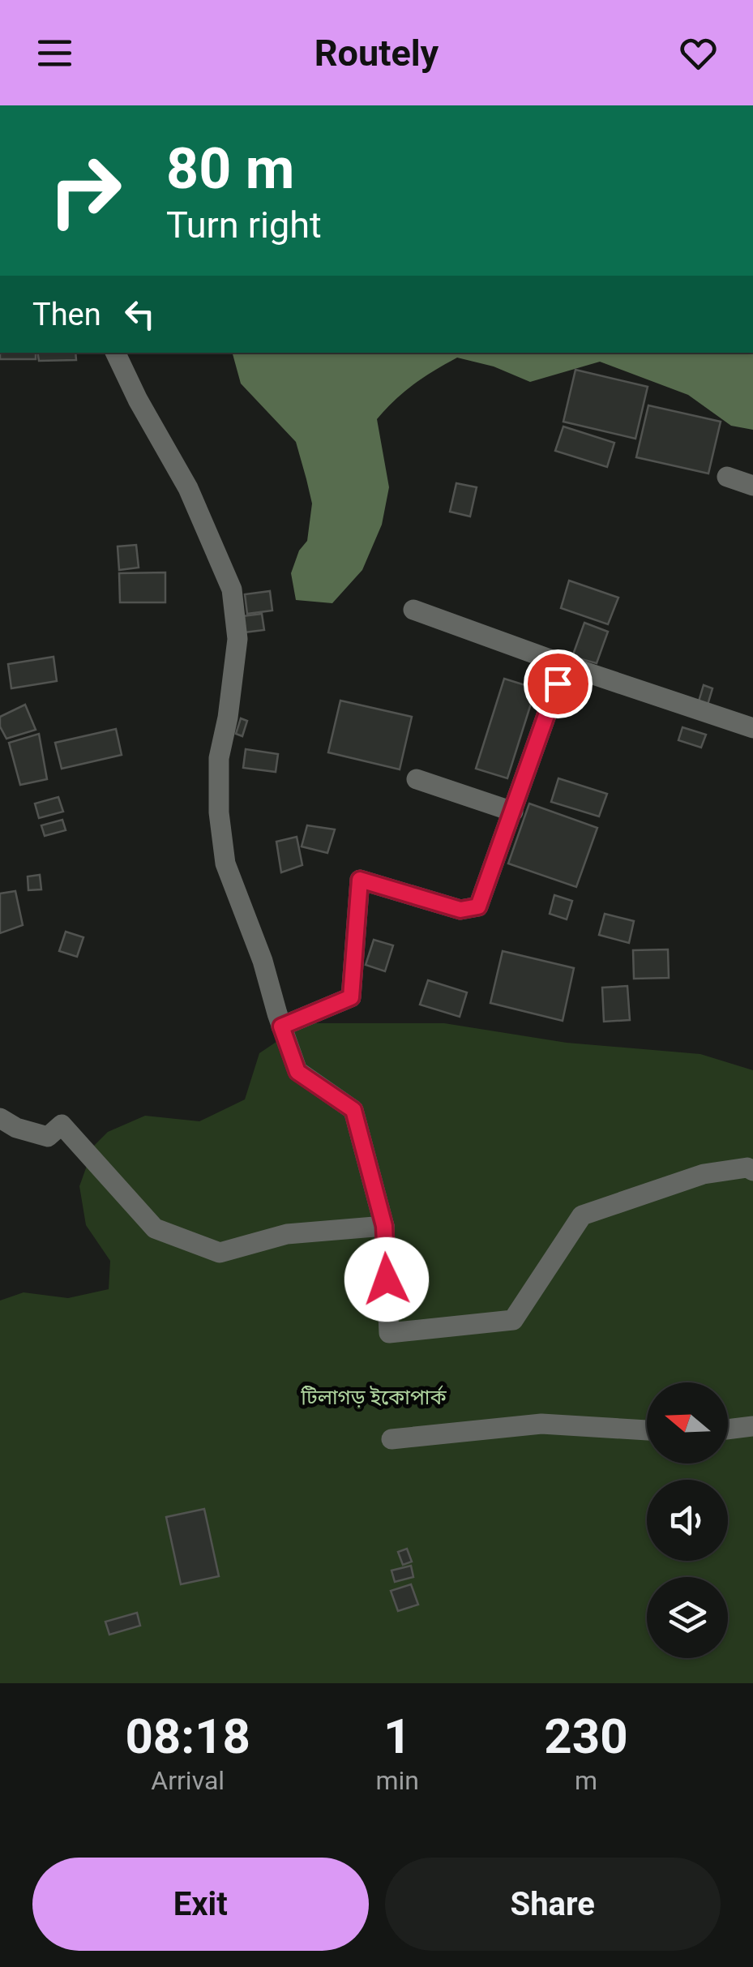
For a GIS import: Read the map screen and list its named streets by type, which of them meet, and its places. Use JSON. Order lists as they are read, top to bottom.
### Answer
{
  "parks": ["টিলাগড় ইকোপার্ক"],
  "north": "left",
  "page": {
    "header": "Routely",
    "turn": ["80 m", "Turn right"],
    "then": "Then",
    "eta": [
      "08:18",
      "Arrival",
      "1",
      "min",
      "230",
      "m"
    ],
    "buttons": ["Exit", "Share"]
  }
}
